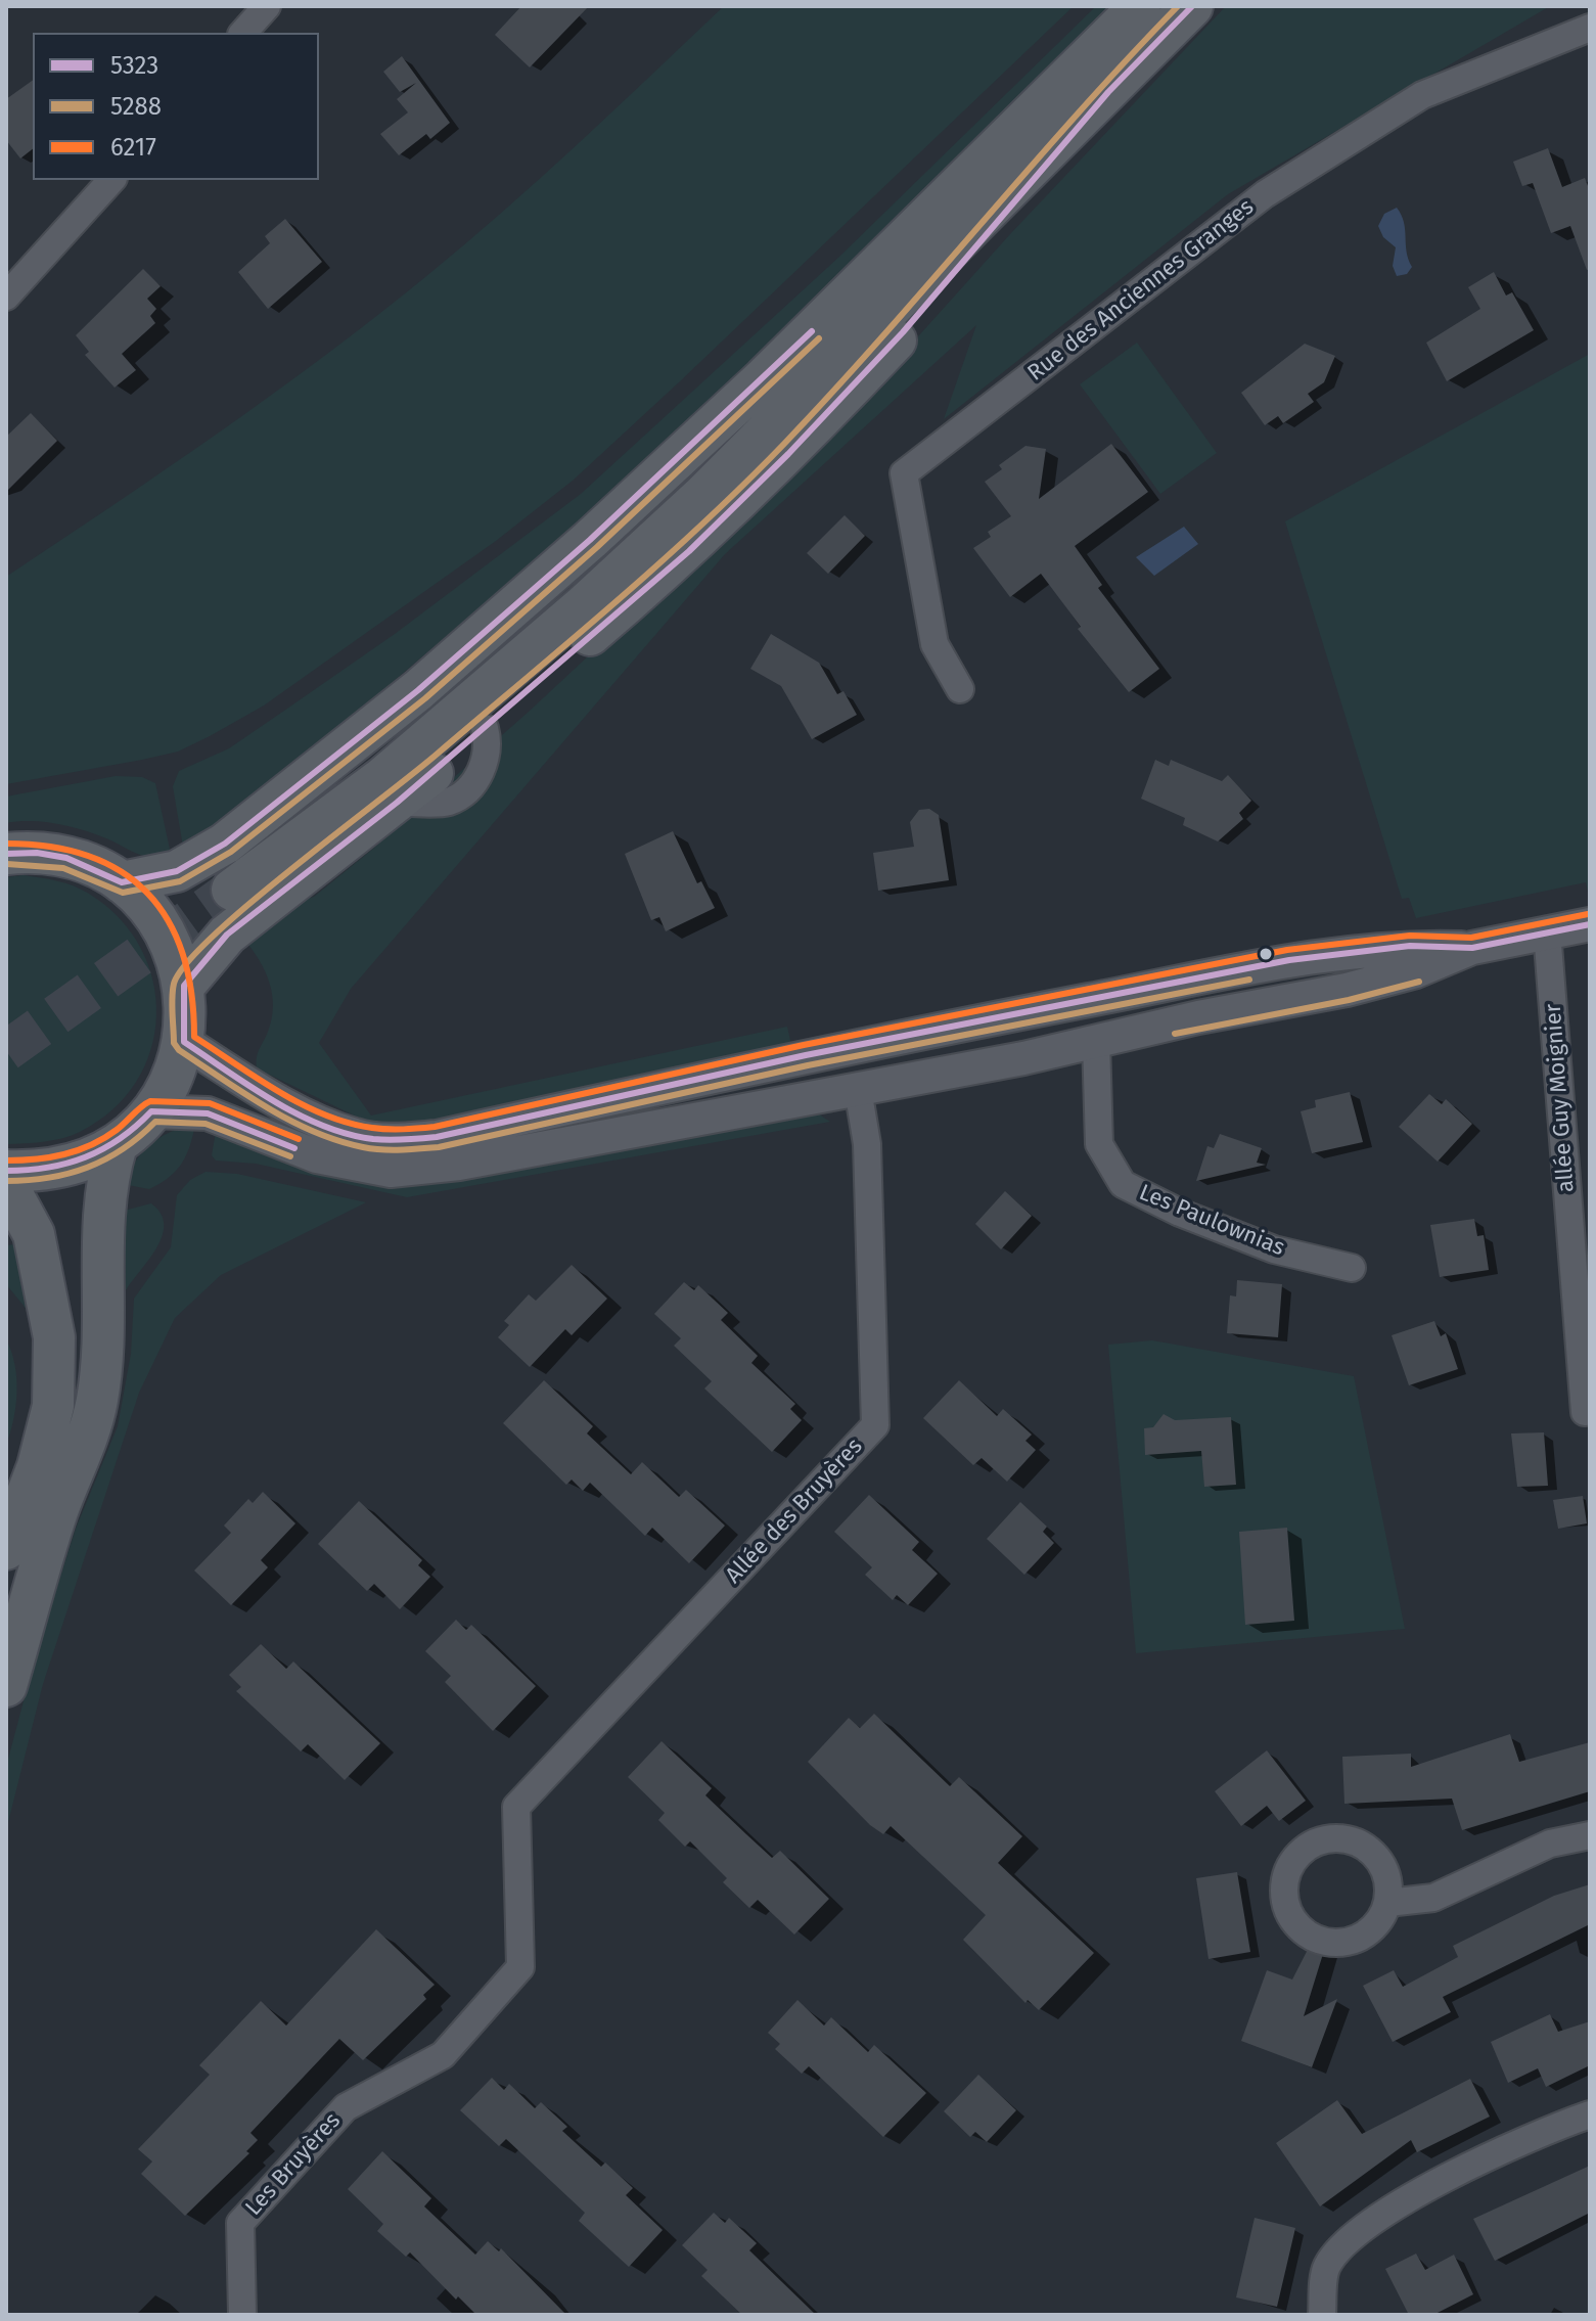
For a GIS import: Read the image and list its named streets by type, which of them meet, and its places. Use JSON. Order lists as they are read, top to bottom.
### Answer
{
  "streets": {
    "street": [
      "Rue des Anciennes Granges",
      "allée Guy Moignier",
      "Les Paulownias",
      "Allée des Bruyères",
      "Les Bruyères"
    ]
  },
  "crossings": [
    ["Allée des Bruyères", "Les Bruyères"]
  ],
  "lines": ["transit line 5323", "transit line 5288", "transit line 6217"],
  "legend": ["5323", "5288", "6217"]
}
